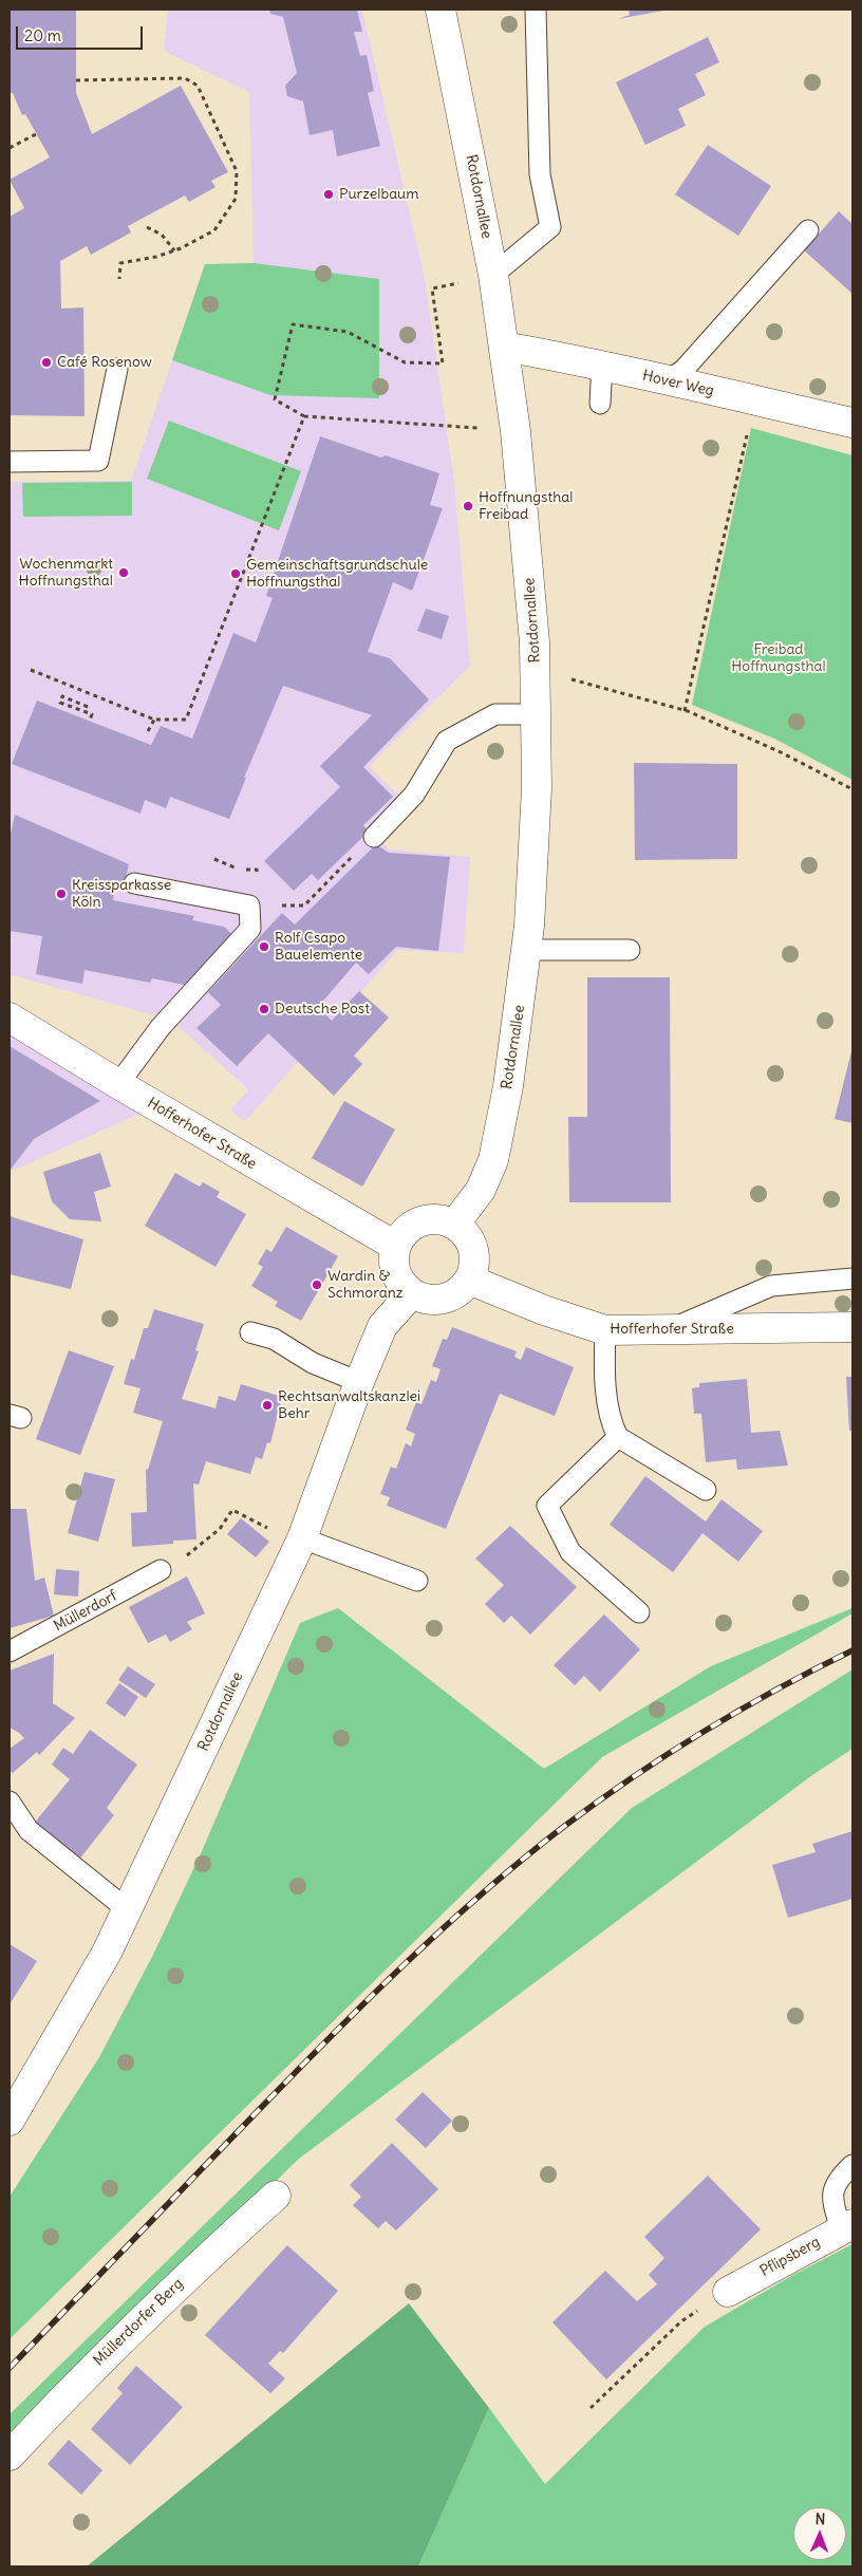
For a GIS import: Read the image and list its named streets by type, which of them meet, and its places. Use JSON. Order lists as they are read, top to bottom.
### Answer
{
  "streets": {
    "street": [
      "Rotdornallee",
      "Hover Weg",
      "Hofferhofer Straße",
      "Pflipsberg",
      "Müllerdorfer Berg"
    ],
    "lane": ["Müllerdorf"]
  },
  "crossings": [
    ["Rotdornallee", "Hover Weg"],
    ["Rotdornallee", "Hofferhofer Straße"]
  ],
  "parks": ["Freibad Hoffnungsthal"],
  "places": [
    "Purzelbaum",
    "Café Rosenow",
    "Hoffnungsthal Freibad",
    "Wochenmarkt Hoffnungsthal",
    "Gemeinschaftsgrundschule Hoffnungsthal",
    "Kreissparkasse Köln",
    "Rolf Csapo Bauelemente",
    "Deutsche Post",
    "Wardin & Schmoranz",
    "Rechtsanwaltskanzlei Behr"
  ],
  "scale_bar": "20 m",
  "north": "top"
}
